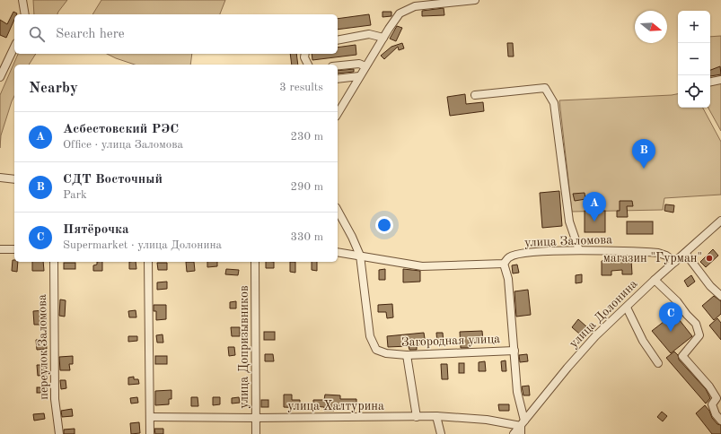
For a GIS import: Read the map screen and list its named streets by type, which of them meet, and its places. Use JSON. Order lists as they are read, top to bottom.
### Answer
{
  "streets": {
    "street": [
      "улица Заломова",
      "улица Долонина",
      "Загородная улица",
      "переулок Заломова",
      "улица Допризывников",
      "улица Халтурина"
    ]
  },
  "crossings": [
    ["улица Заломова", "улица Долонина"],
    ["улица Заломова", "Загородная улица"],
    ["улица Долонина", "улица Халтурина"],
    ["улица Допризывников", "улица Халтурина"]
  ],
  "places": ["магазин \"Гурман\""],
  "north": "right",
  "page": {
    "map_buttons": ["+", "−"],
    "search": "Search here",
    "heading": ["Nearby", "3 results"],
    "list": [
      {
        "mark": "A",
        "name": "Асбестовский РЭС",
        "note": "Office · улица Заломова",
        "value": "230 m"
      },
      {
        "mark": "B",
        "name": "СДТ Восточный",
        "note": "Park",
        "value": "290 m"
      },
      {
        "mark": "C",
        "name": "Пятёрочка",
        "note": "Supermarket · улица Долонина",
        "value": "330 m"
      }
    ],
    "pins": ["B", "A", "C"]
  }
}
